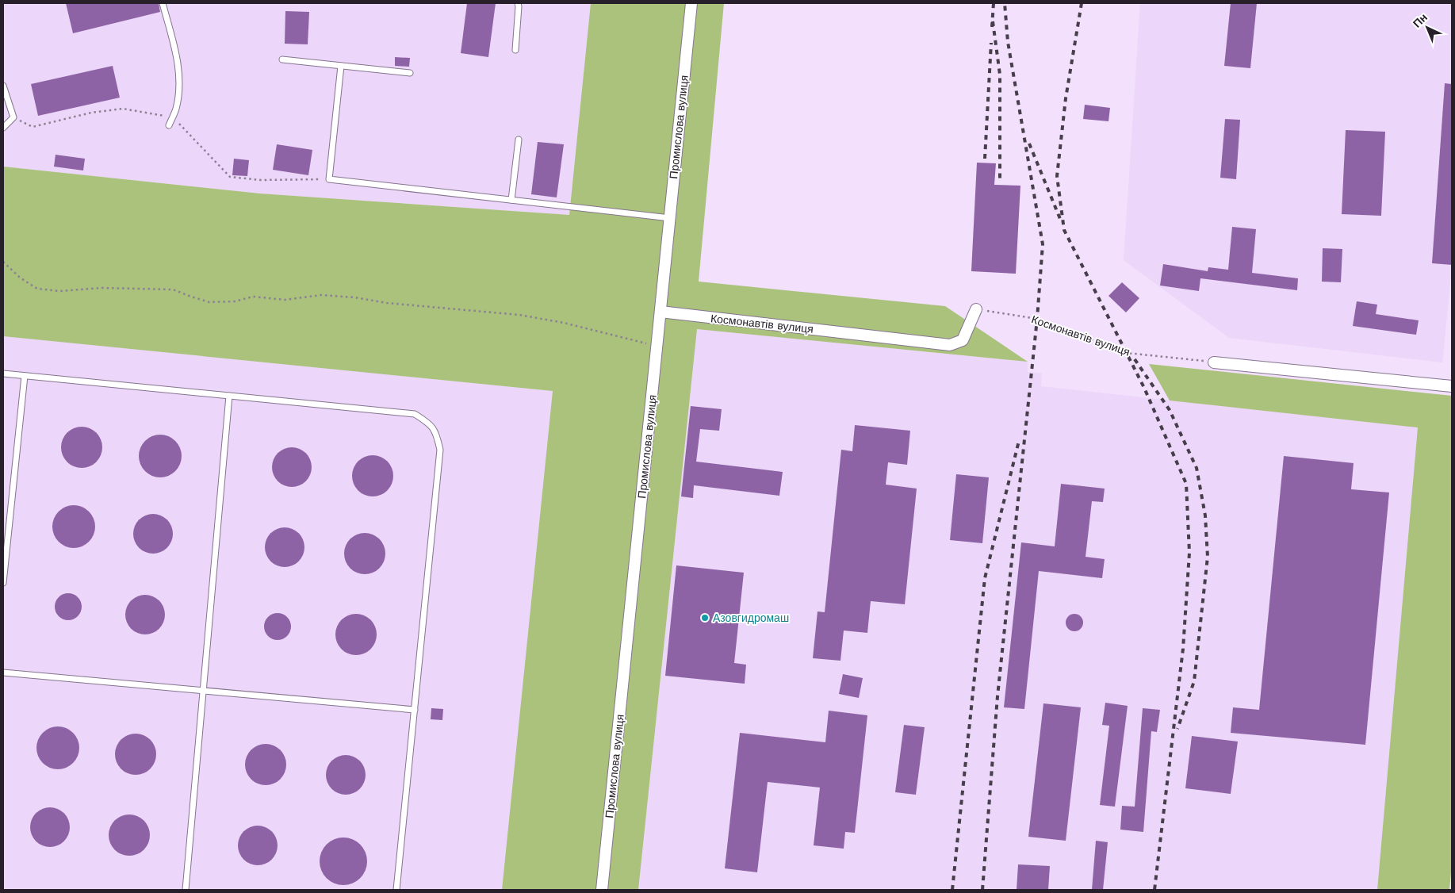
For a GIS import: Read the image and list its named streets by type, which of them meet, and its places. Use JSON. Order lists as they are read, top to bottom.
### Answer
{
  "streets": {
    "street": ["Промислова вулиця", "Космонавтів вулиця"]
  },
  "crossings": [
    ["Промислова вулиця", "Космонавтів вулиця"]
  ],
  "places": ["Азовгидромаш"],
  "north": "top left"
}
